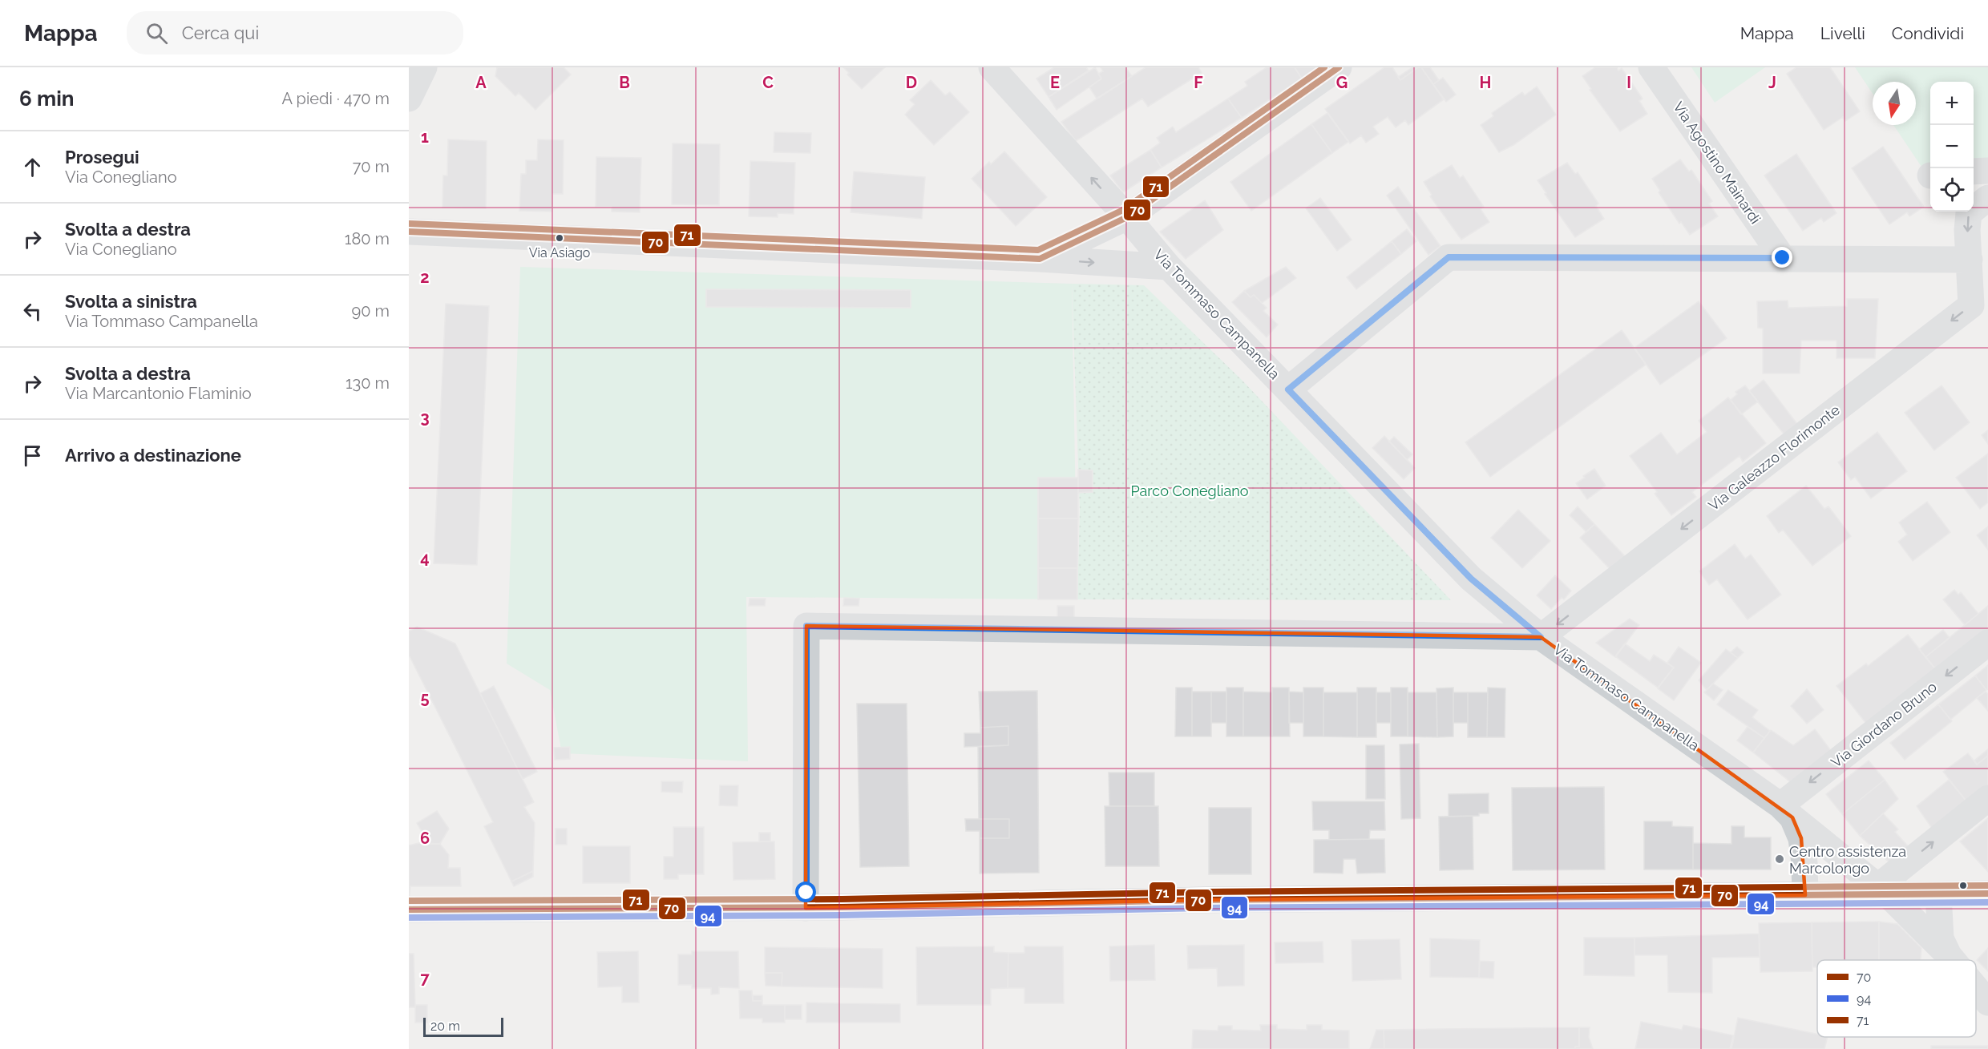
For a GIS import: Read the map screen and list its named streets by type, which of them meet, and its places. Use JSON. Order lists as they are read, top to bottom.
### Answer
{
  "streets": {
    "street": [
      "Via Agostino Mainardi",
      "Via Tommaso Campanella",
      "Via Galeazzo Florimonte",
      "Via Giordano Bruno"
    ]
  },
  "crossings": [
    ["Via Tommaso Campanella", "Via Galeazzo Florimonte"],
    ["Via Tommaso Campanella", "Via Giordano Bruno"]
  ],
  "one_way": ["Via Galeazzo Florimonte"],
  "parks": ["Parco Conegliano"],
  "places": ["Via Asiago", "Centro assistenza Marcolongo"],
  "lines": ["transit line 70", "transit line 71", "transit line 94"],
  "legend": ["70", "94", "71"],
  "scale_bar": "20 m",
  "north": "bottom",
  "page": {
    "header": "Mappa",
    "search": "Cerca qui",
    "nav": ["Mappa", "Livelli", "Condividi"],
    "heading": ["6 min", "A piedi · 470 m"],
    "map_buttons": ["+", "−"],
    "list": [
      ["Prosegui", "Via Conegliano", "70 m"],
      ["Svolta a destra", "Via Conegliano", "180 m"],
      ["Svolta a sinistra", "Via Tommaso Campanella", "90 m"],
      ["Svolta a destra", "Via Marcantonio Flaminio", "130 m"],
      "Arrivo a destinazione"
    ],
    "scale": "20 m"
  },
  "grid": {
    "columns": [
      "A",
      "B",
      "C",
      "D",
      "E",
      "F",
      "G",
      "H",
      "I",
      "J"
    ],
    "rows": [
      "1",
      "2",
      "3",
      "4",
      "5",
      "6",
      "7"
    ]
  }
}
